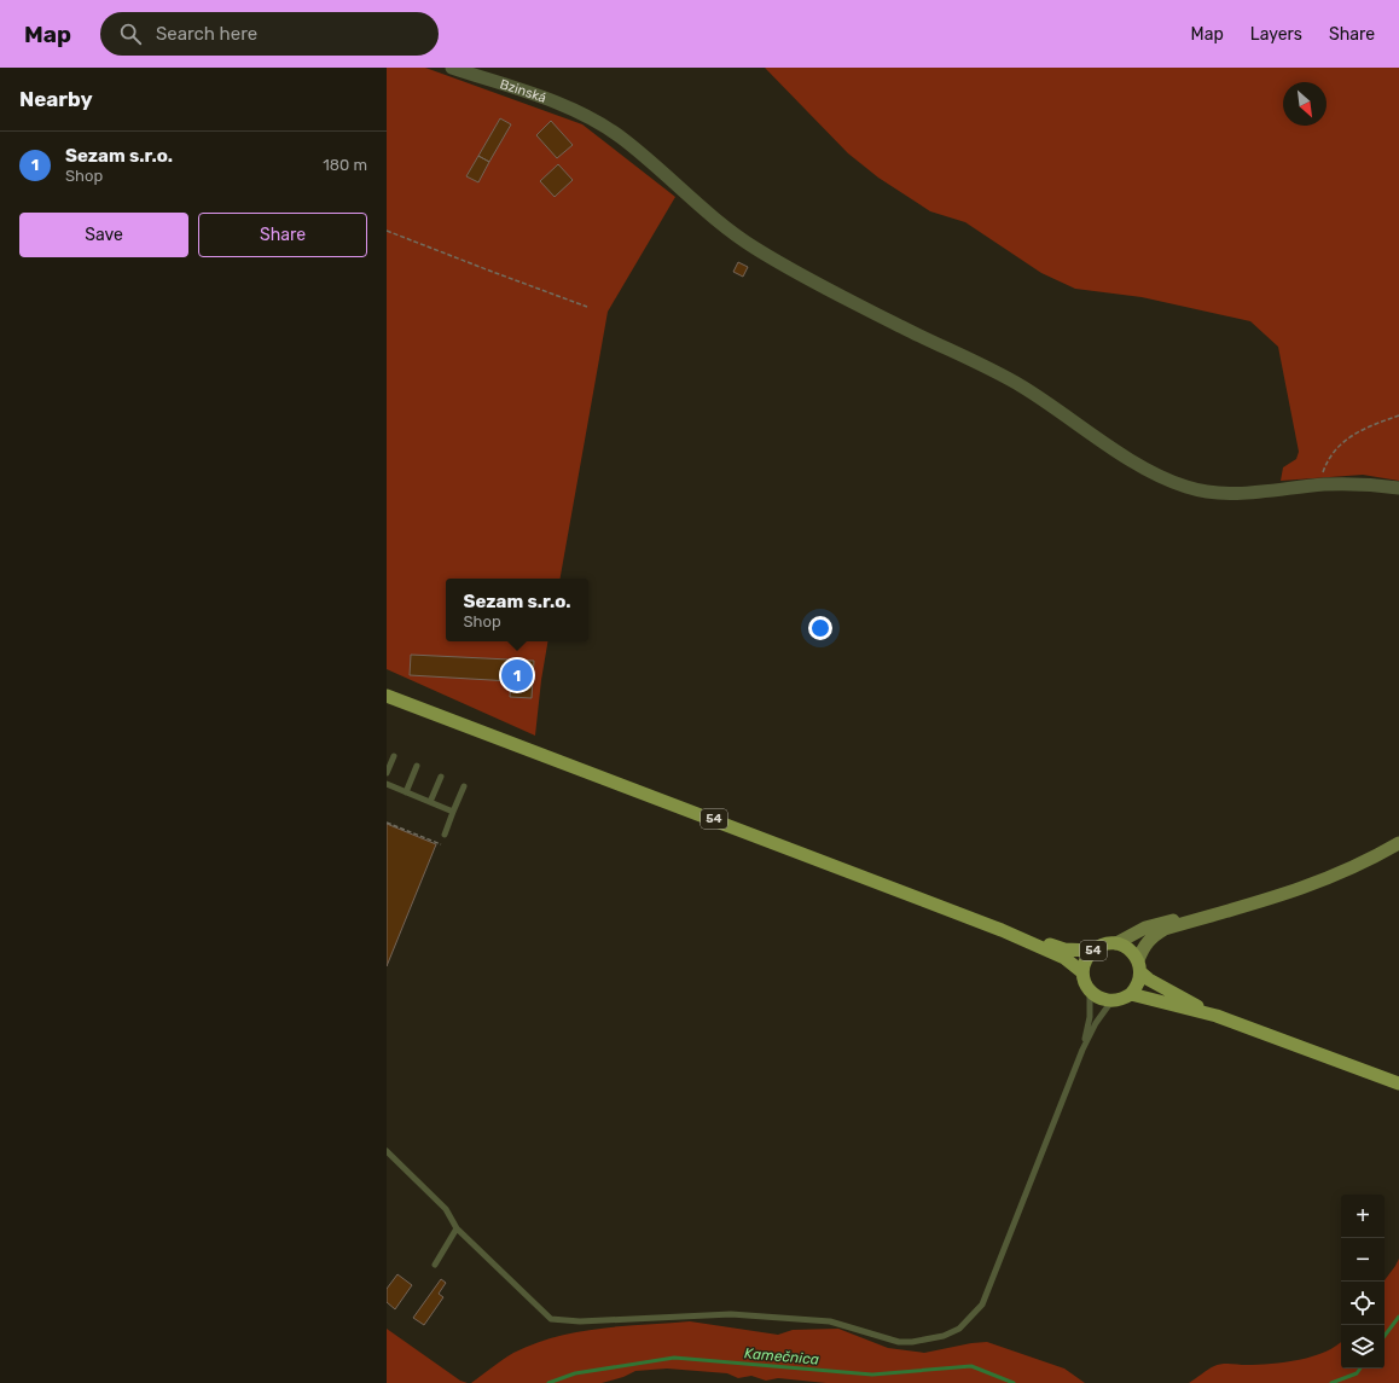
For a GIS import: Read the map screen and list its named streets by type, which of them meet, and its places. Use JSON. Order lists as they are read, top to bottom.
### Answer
{
  "streets": {
    "main road": ["54"],
    "street": ["Bzinská"]
  },
  "water": ["Kamečnica"],
  "north": "bottom right",
  "page": {
    "header": "Map",
    "search": "Search here",
    "nav": ["Map", "Layers", "Share"],
    "heading": "Nearby",
    "list": [
      {
        "mark": "1",
        "name": "Sezam s.r.o.",
        "note": "Shop",
        "value": "180 m"
      }
    ],
    "buttons": ["Save", "Share"],
    "popup": ["Sezam s.r.o.", "Shop"],
    "pins": "1",
    "map_buttons": ["+", "−"]
  }
}
